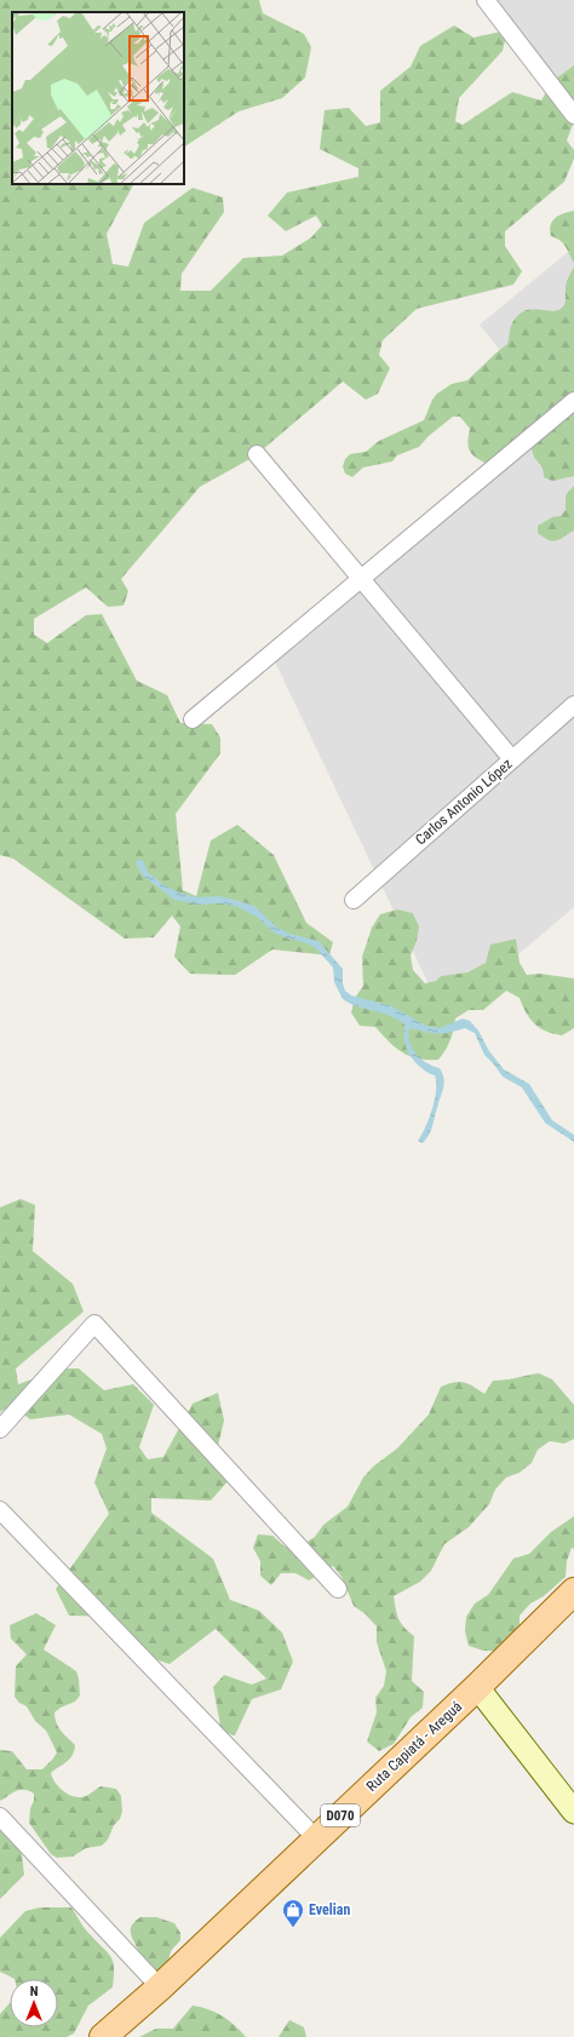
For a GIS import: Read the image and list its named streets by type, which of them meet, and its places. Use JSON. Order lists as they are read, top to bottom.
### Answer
{
  "streets": {
    "main road": ["Ruta Capiatá - Areguá", "D070"],
    "street": ["Carlos Antonio López"]
  },
  "places": {
    "shop": ["Evelian"]
  },
  "north": "top"
}
